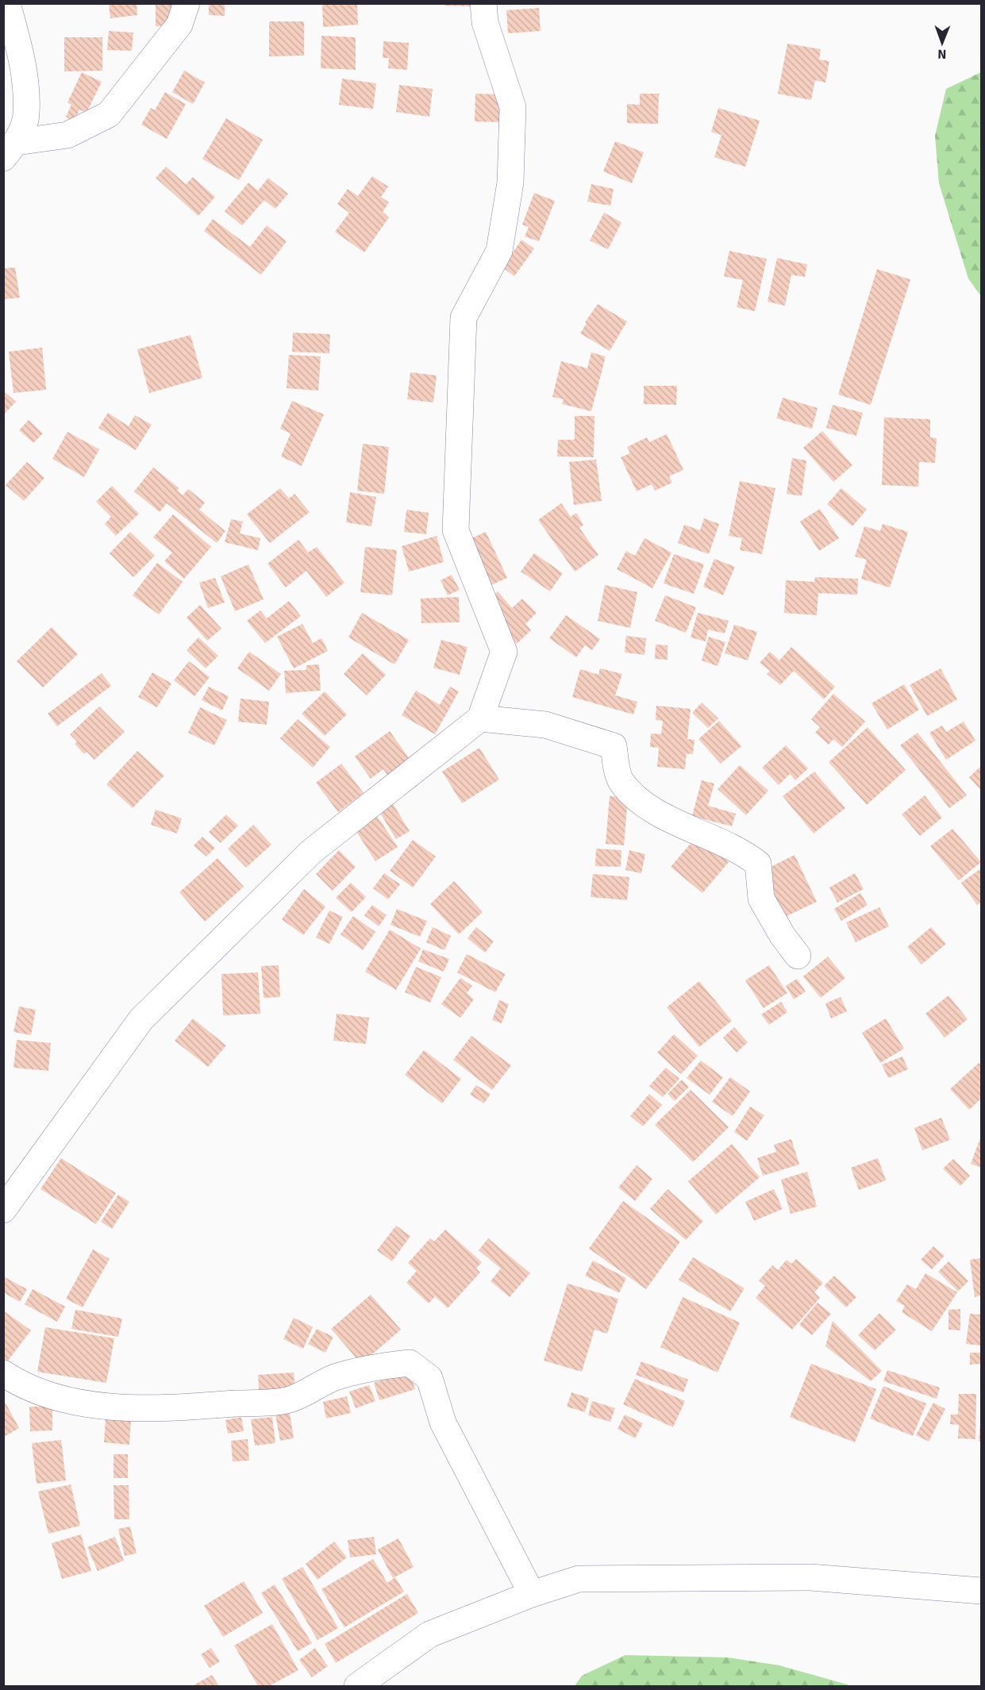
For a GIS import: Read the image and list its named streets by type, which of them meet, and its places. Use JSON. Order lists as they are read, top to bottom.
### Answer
{
  "north": "bottom"
}
